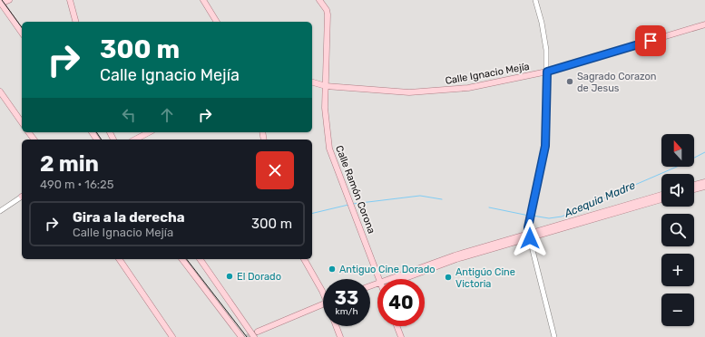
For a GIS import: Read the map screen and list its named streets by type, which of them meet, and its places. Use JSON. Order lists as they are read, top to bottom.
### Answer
{
  "streets": {
    "main road": ["Calle Ignacio Mejía", "Calle Ramón Corona"]
  },
  "crossings": [
    ["Calle Ignacio Mejía", "Calle Ramón Corona"]
  ],
  "water": ["Acequia Madre"],
  "places": [
    "Sagrado Corazon de Jesus",
    "Antiguo Cine Dorado",
    "El Dorado",
    "Antigúo Cine Victoria"
  ],
  "north": "top",
  "page": {
    "turn": ["300 m", "Calle Ignacio Mejía"],
    "map_buttons": ["+", "−"],
    "heading": ["2 min", "490 m · 16:25"],
    "list": [
      {
        "name": "Gira a la derecha",
        "note": "Calle Ignacio Mejía",
        "value": "300 m"
      }
    ],
    "speed": "33 km/h",
    "limit": "40"
  }
}
